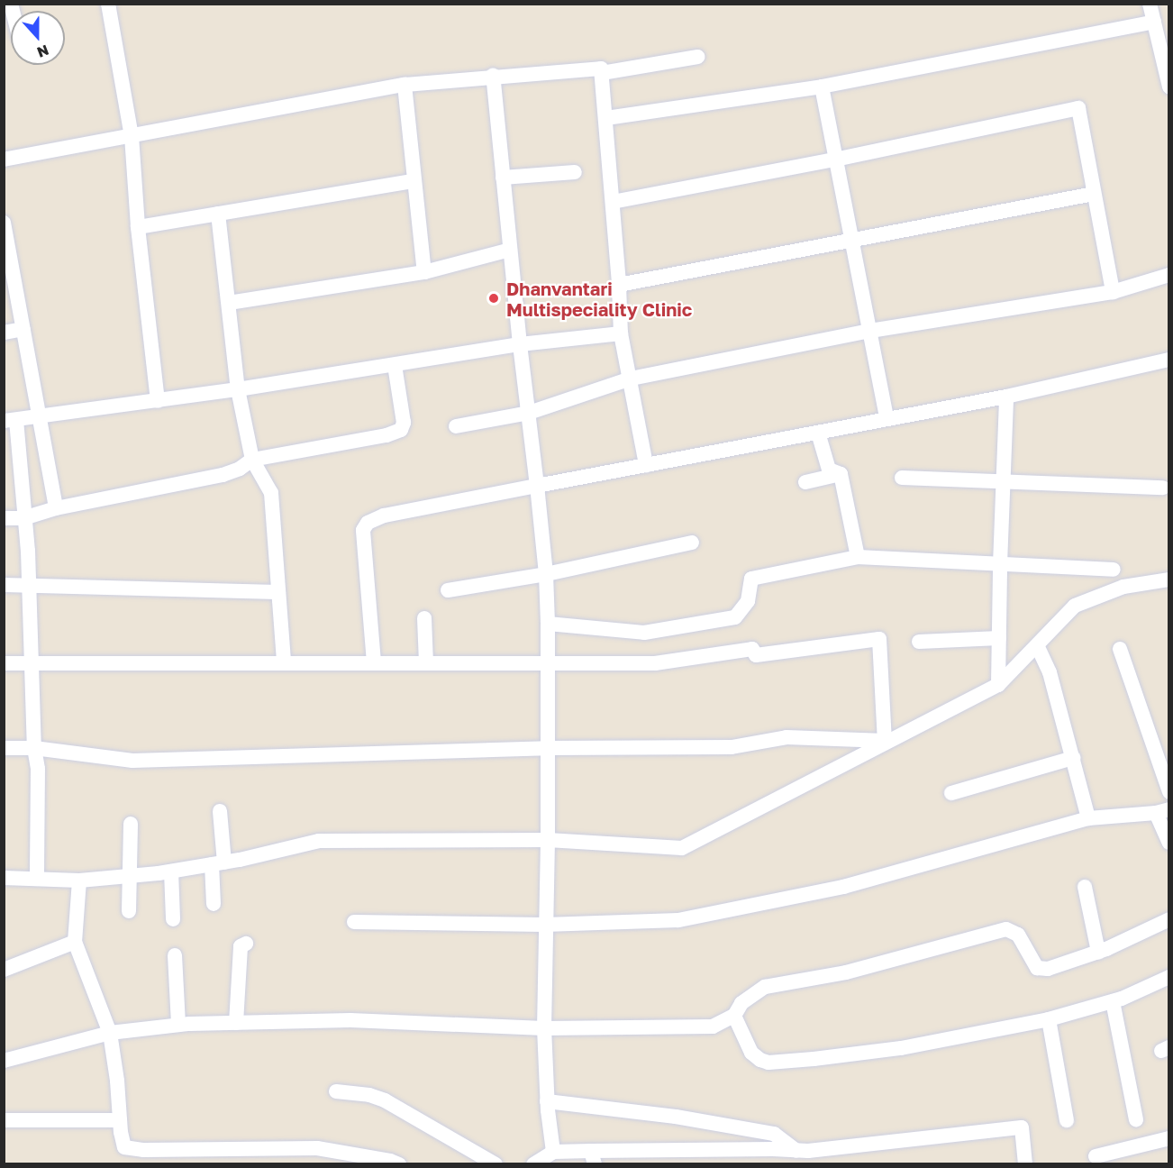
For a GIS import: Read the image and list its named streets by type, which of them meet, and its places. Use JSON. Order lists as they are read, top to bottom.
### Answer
{
  "places": ["Dhanvantari Multispeciality Clinic"],
  "north": "bottom"
}
